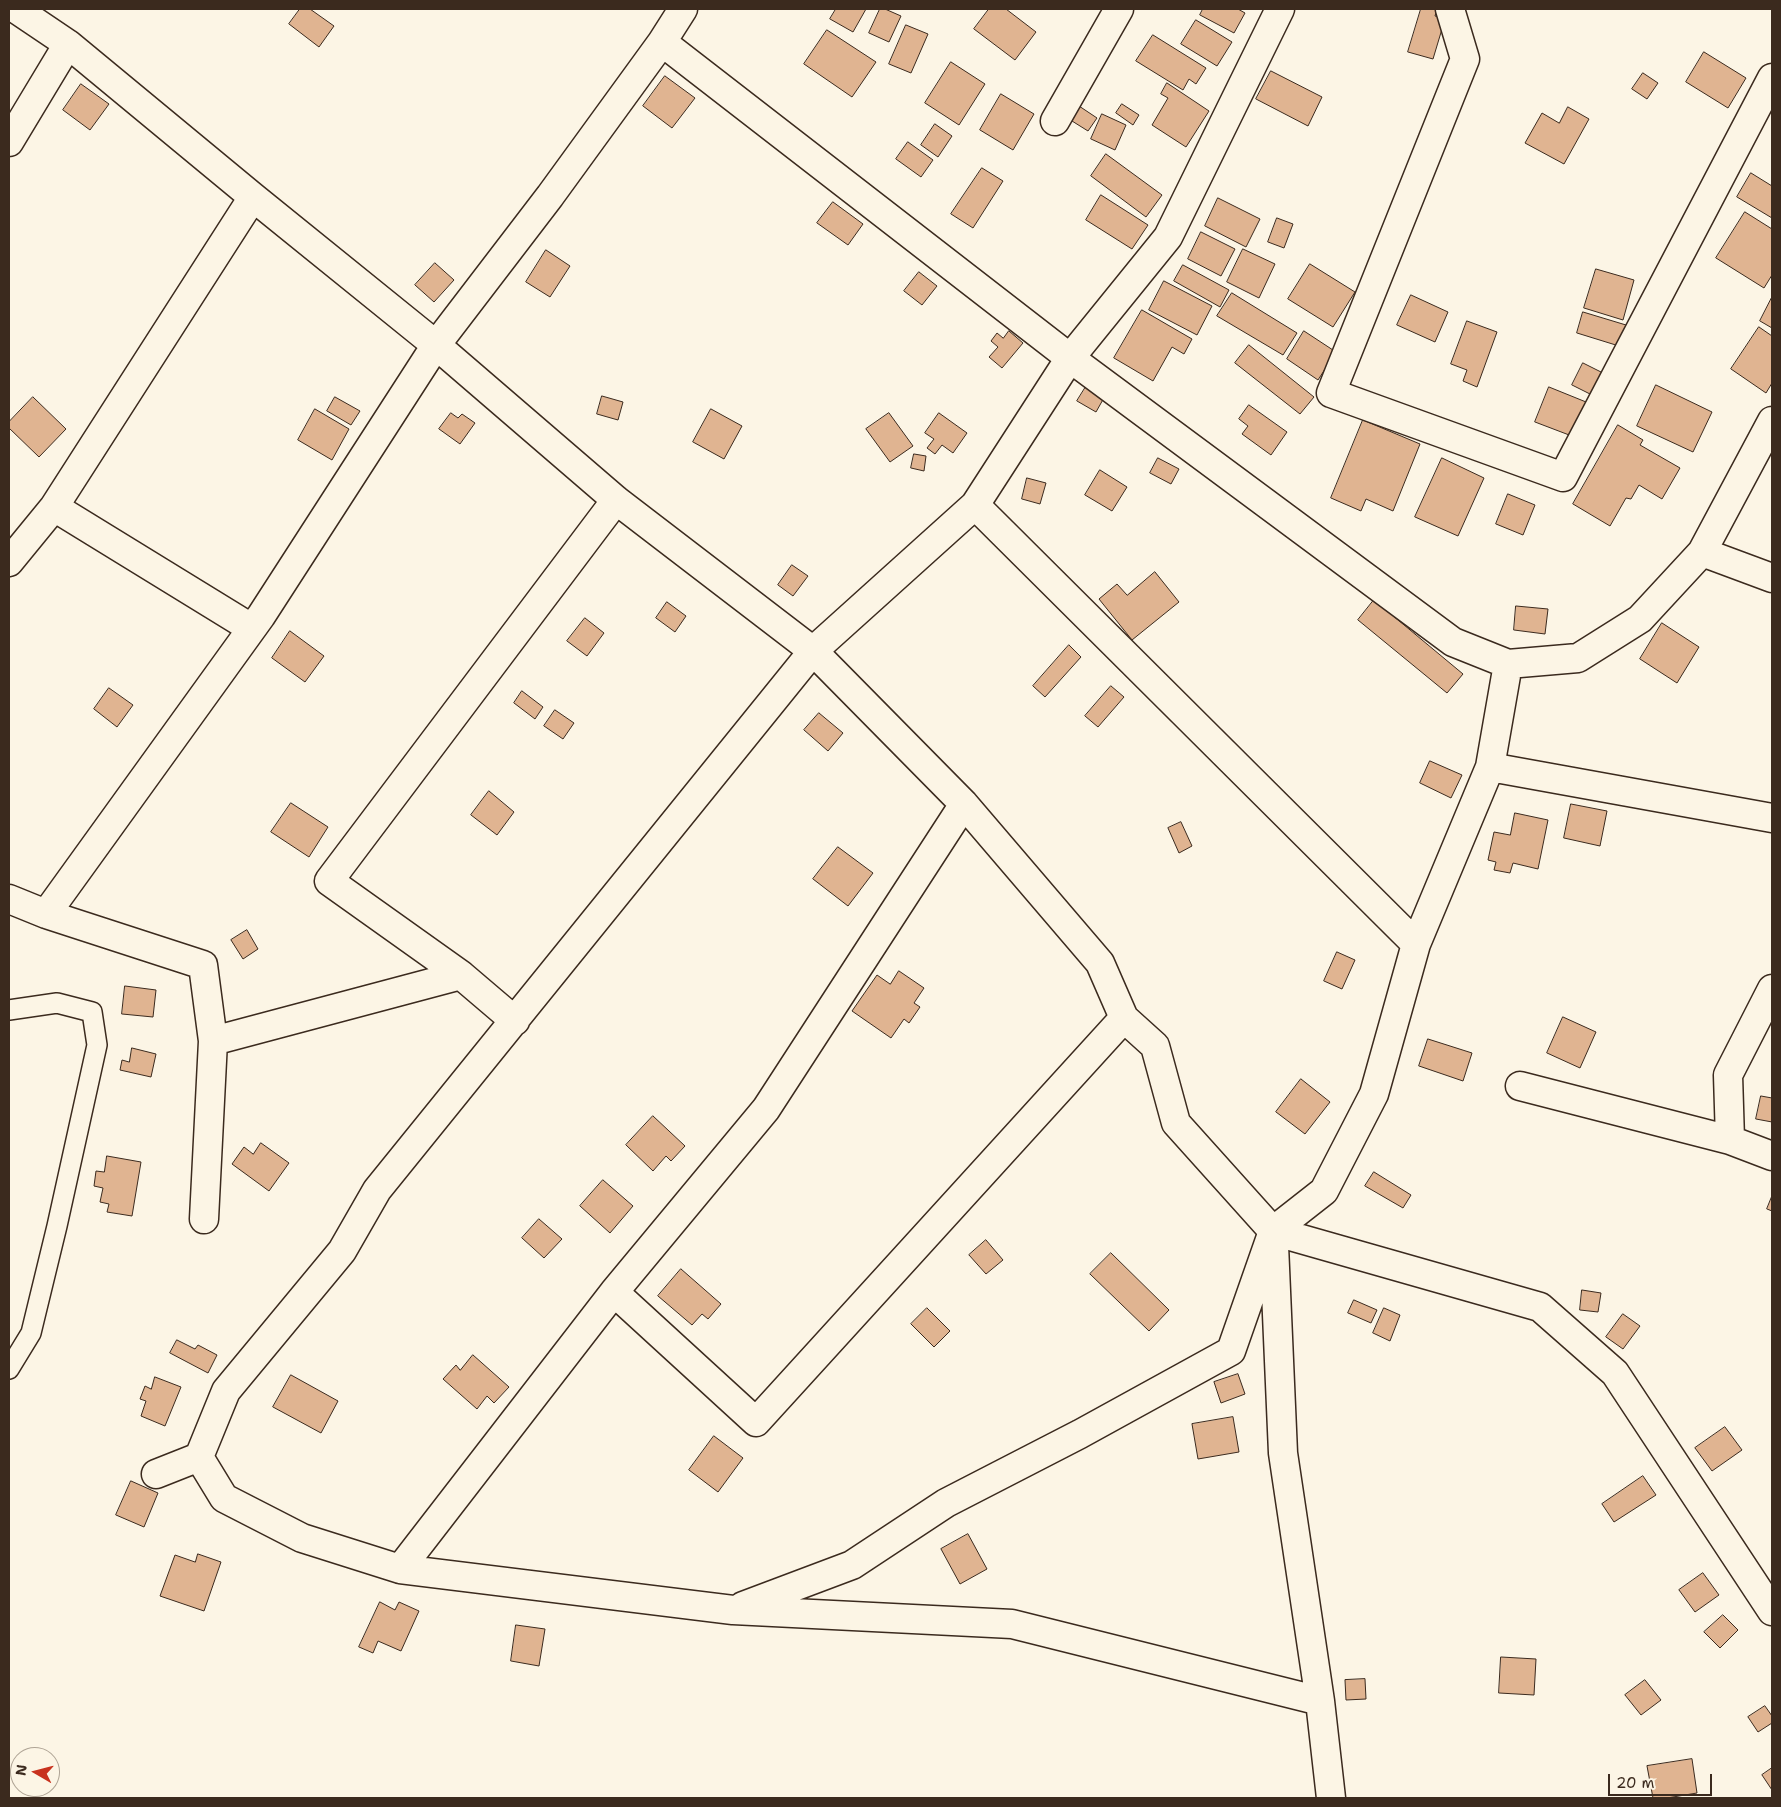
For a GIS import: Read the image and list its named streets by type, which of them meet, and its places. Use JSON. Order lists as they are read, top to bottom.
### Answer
{
  "scale_bar": "20 m",
  "north": "left"
}
